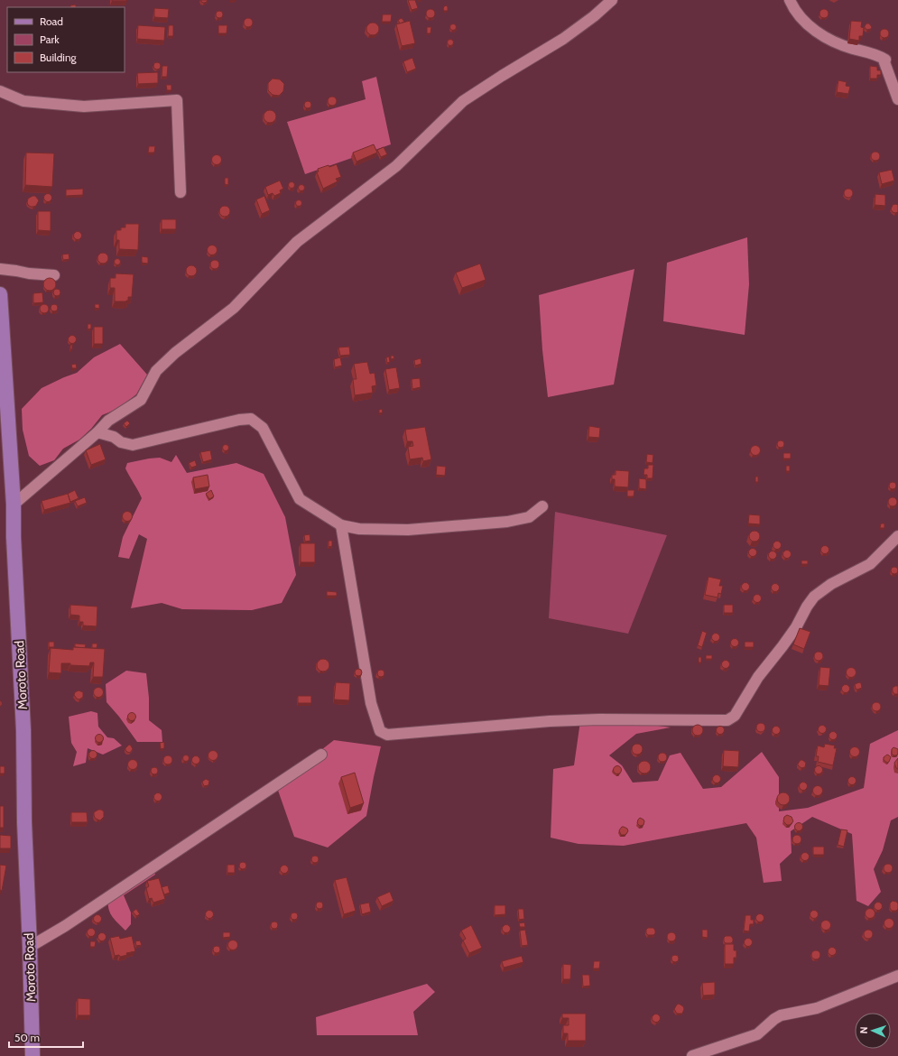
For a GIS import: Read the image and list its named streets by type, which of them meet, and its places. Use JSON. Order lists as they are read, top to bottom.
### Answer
{
  "streets": {
    "main road": ["Moroto Road"]
  },
  "legend": ["Road", "Park", "Building"],
  "scale_bar": "50 m",
  "north": "left"
}
